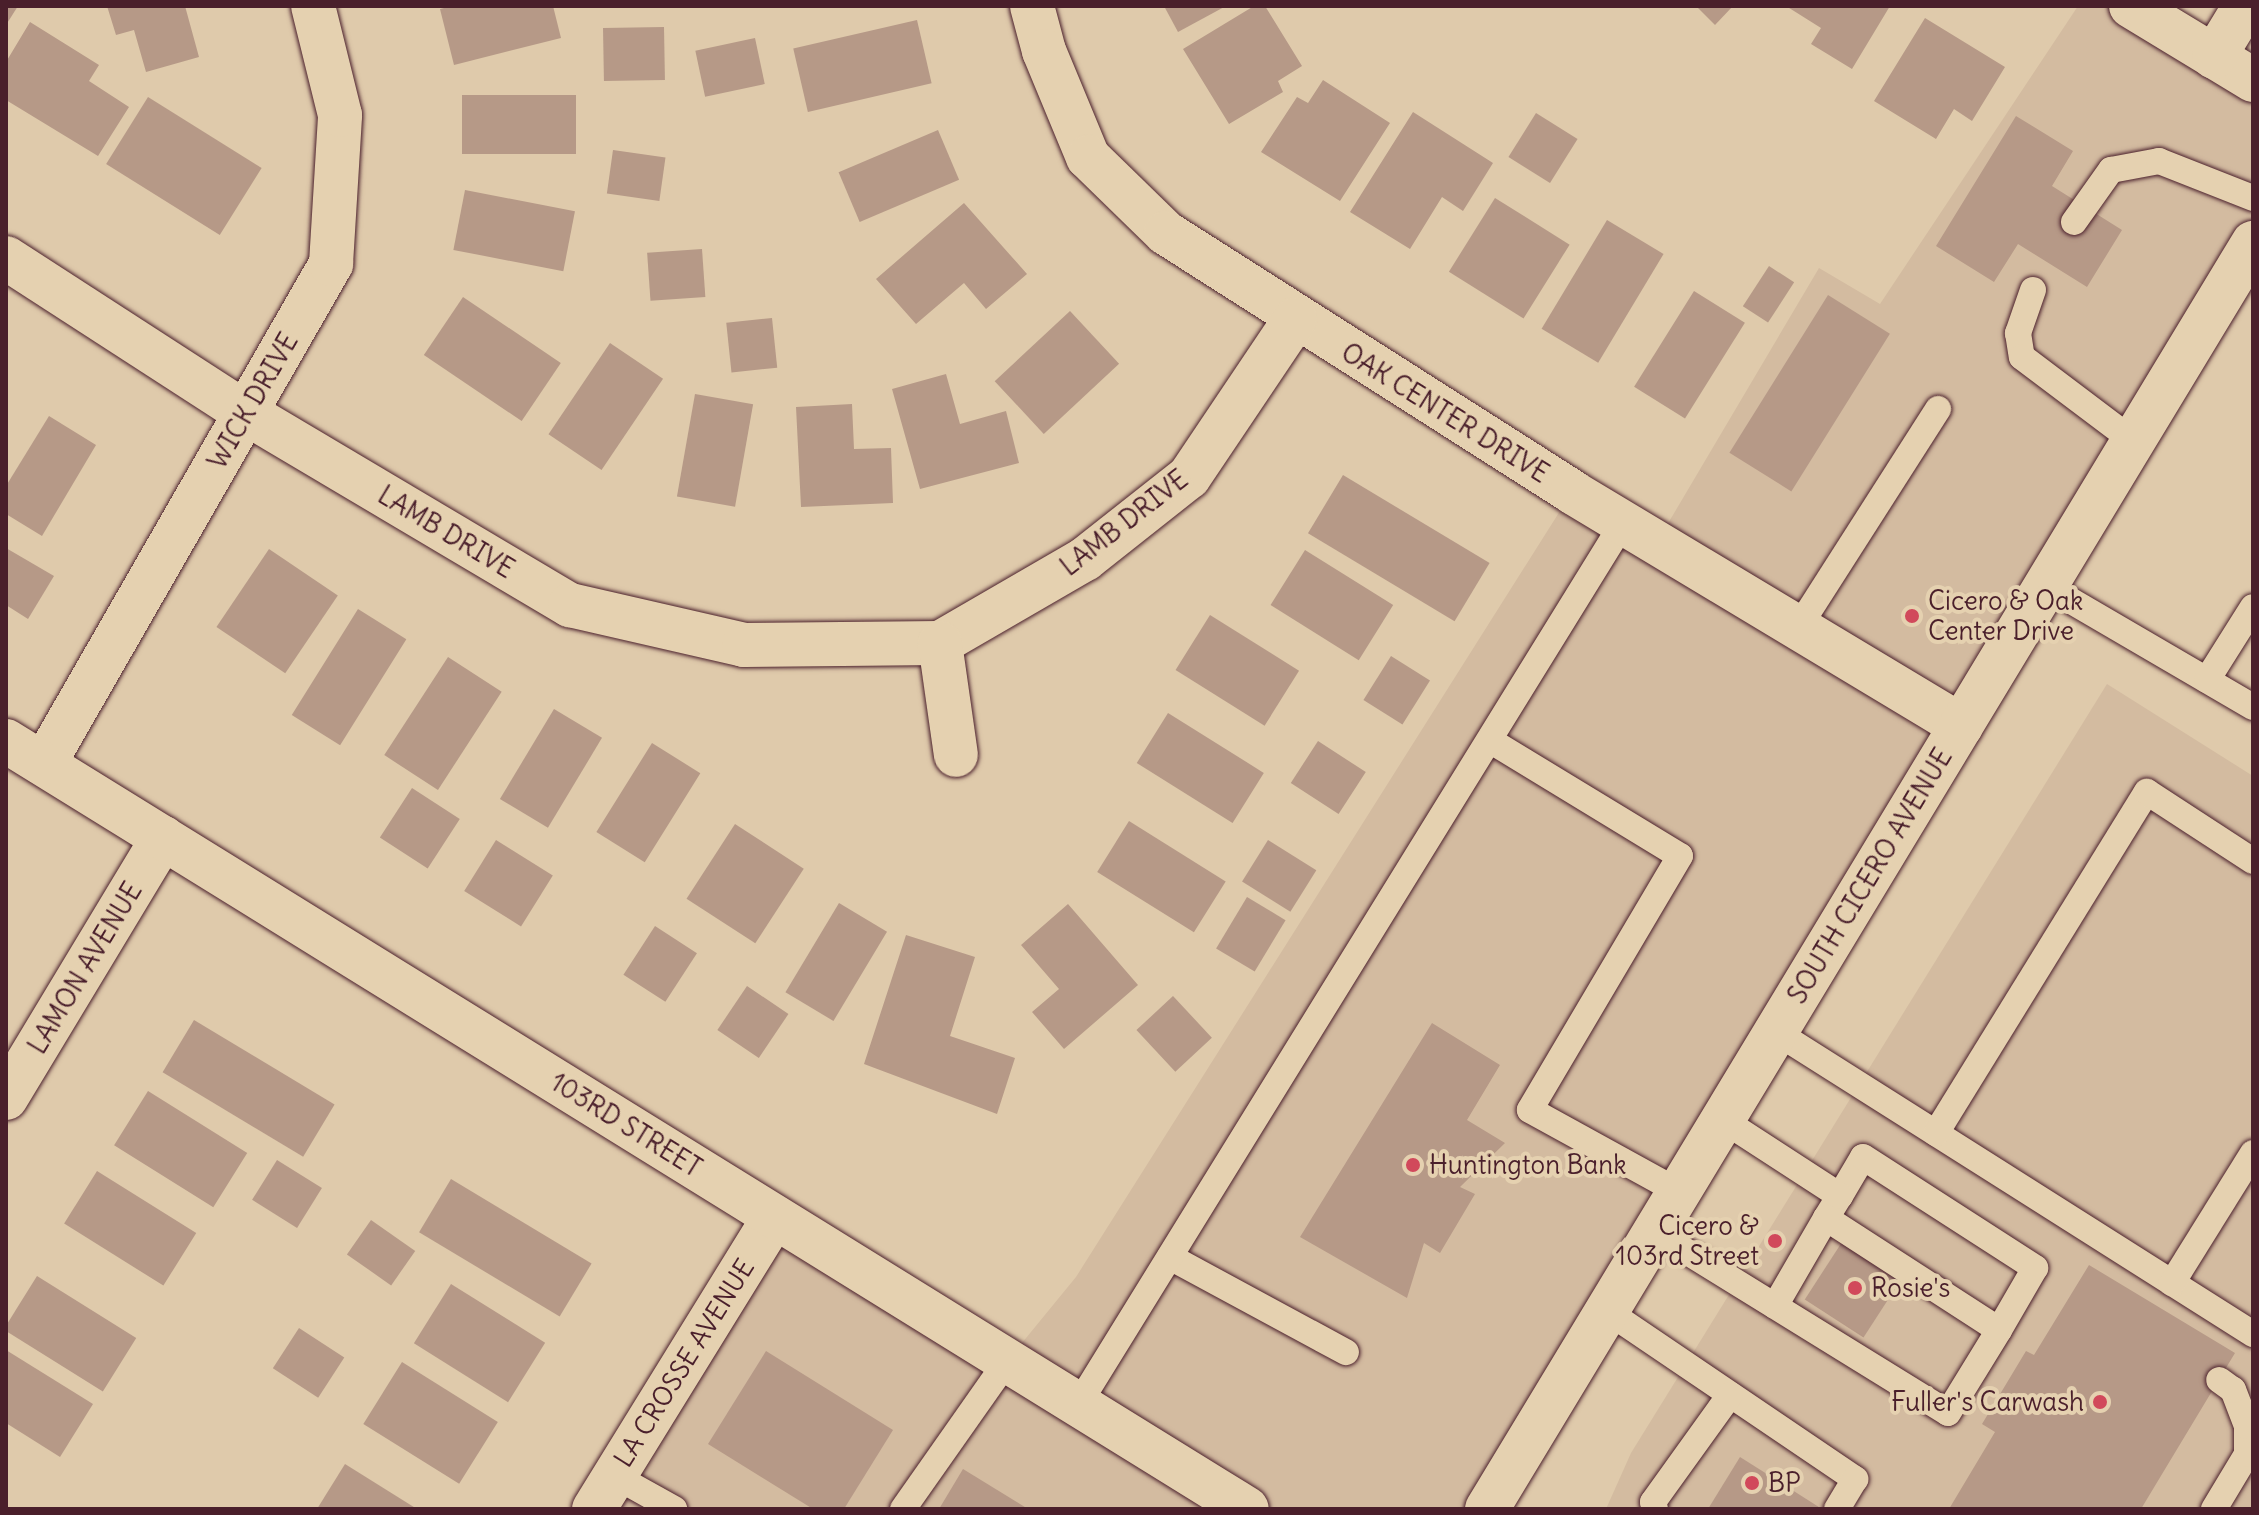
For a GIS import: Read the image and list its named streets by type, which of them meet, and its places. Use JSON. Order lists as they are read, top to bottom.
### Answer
{
  "streets": {
    "street": [
      "WICK DRIVE",
      "OAK CENTER DRIVE",
      "LAMB DRIVE",
      "SOUTH CICERO AVENUE",
      "LAMON AVENUE",
      "103RD STREET",
      "LA CROSSE AVENUE"
    ]
  },
  "crossings": [
    ["WICK DRIVE", "LAMB DRIVE"],
    ["WICK DRIVE", "103RD STREET"],
    ["OAK CENTER DRIVE", "LAMB DRIVE"],
    ["OAK CENTER DRIVE", "SOUTH CICERO AVENUE"],
    ["LAMON AVENUE", "103RD STREET"],
    ["103RD STREET", "LA CROSSE AVENUE"]
  ],
  "places": [
    "Cicero & Oak Center Drive",
    "Huntington Bank",
    "Cicero & 103rd Street",
    "Rosie's",
    "Fuller's Carwash",
    "BP"
  ]
}
